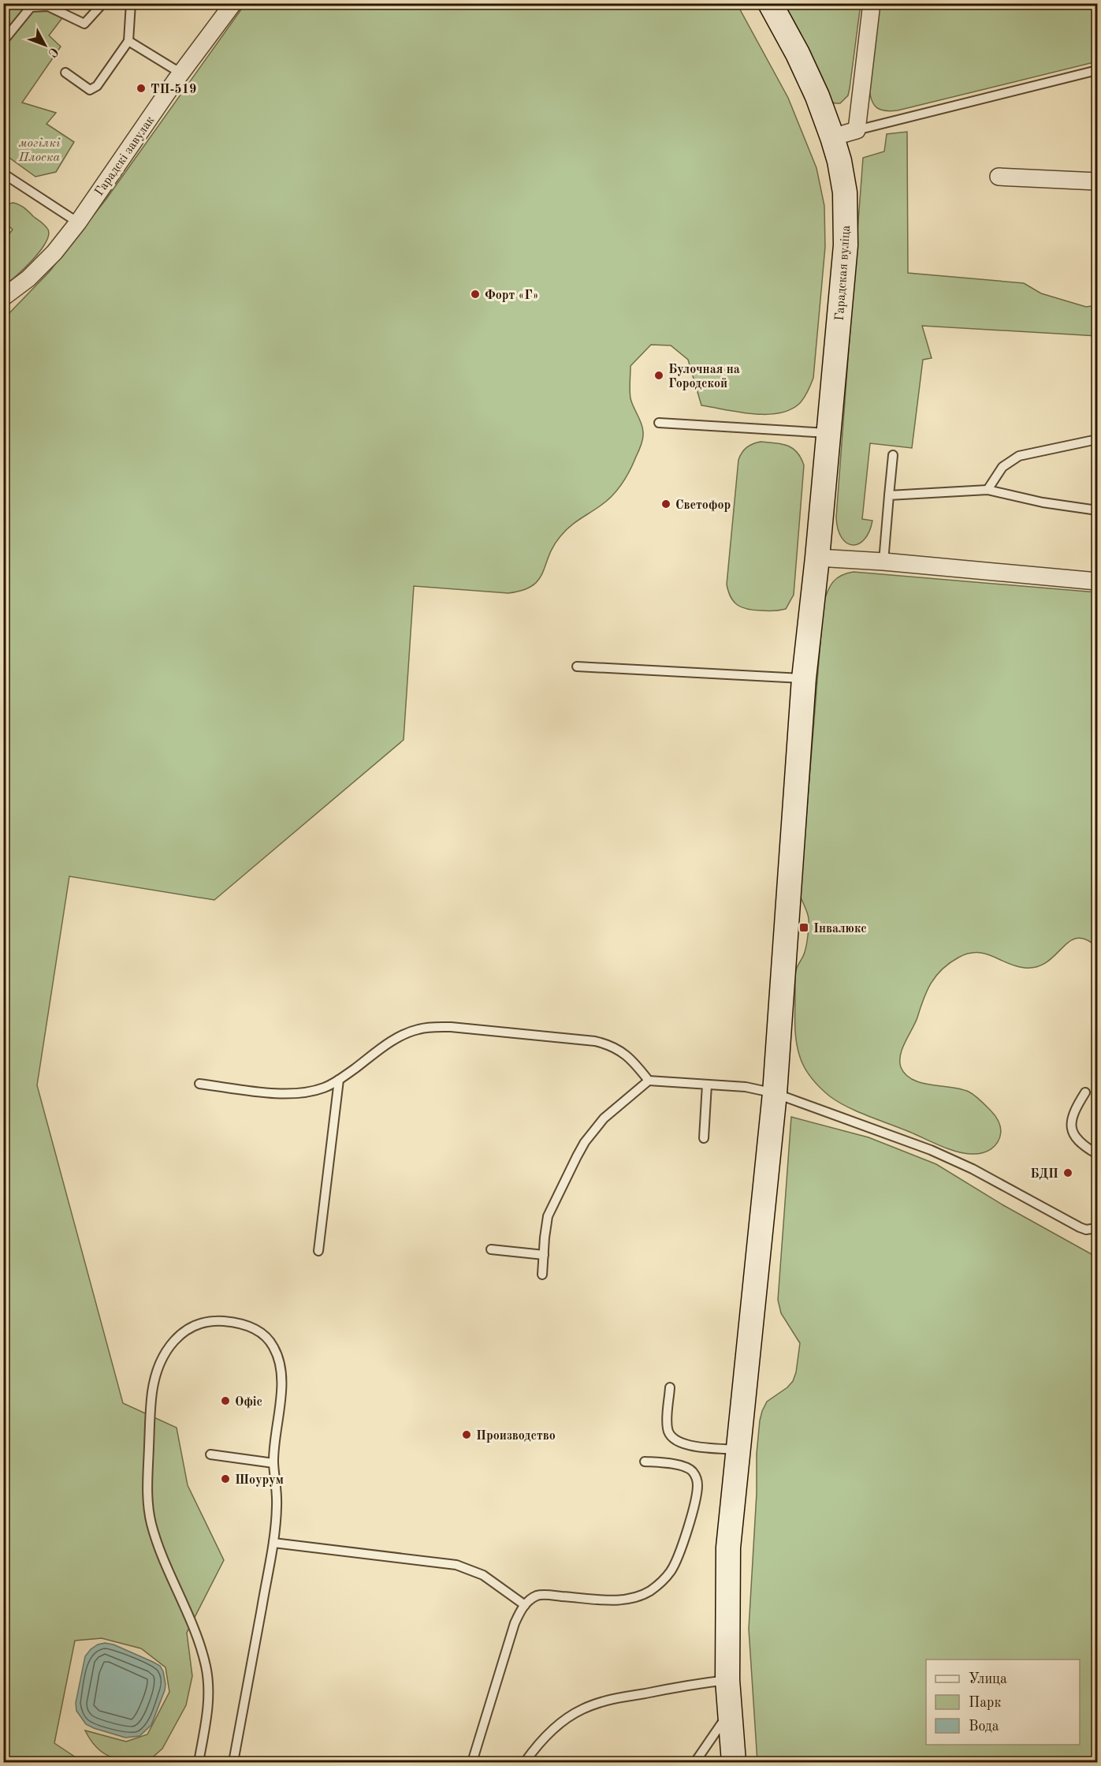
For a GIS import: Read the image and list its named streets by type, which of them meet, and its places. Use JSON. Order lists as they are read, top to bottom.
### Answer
{
  "streets": {
    "main road": ["Гарадская вуліца"],
    "street": ["Гарадскі завулак"]
  },
  "parks": ["могілкі Плоска"],
  "places": {
    "other": [
      "ТП-519",
      "Форт «Г»",
      "Булочная на Городской",
      "Светофор",
      "БДП",
      "Офіс",
      "Производство",
      "Шоурум"
    ],
    "transit": ["Інвалюкс"]
  },
  "legend": ["Улица", "Парк", "Вода"],
  "north": "bottom right"
}
